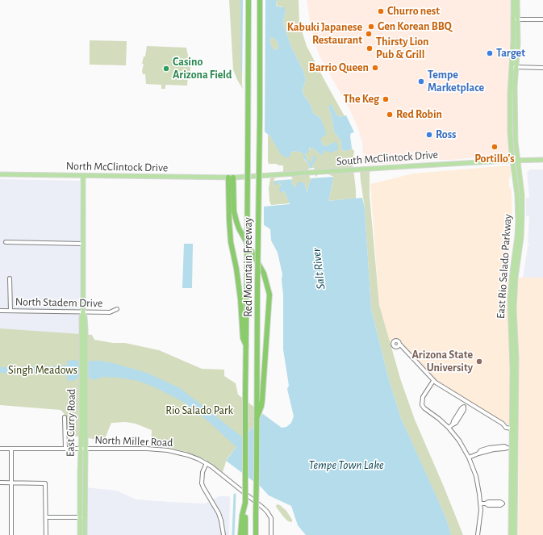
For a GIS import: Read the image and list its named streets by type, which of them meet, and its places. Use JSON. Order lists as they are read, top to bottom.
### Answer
{
  "streets": {
    "highway": ["Red Mountain Freeway"],
    "main road": [
      "South McClintock Drive",
      "North McClintock Drive",
      "East Rio Salado Parkway",
      "East Curry Road"
    ],
    "street": ["North Stadem Drive", "North Miller Road"]
  },
  "crossings": [
    ["South McClintock Drive", "North McClintock Drive"],
    ["South McClintock Drive", "East Rio Salado Parkway"],
    ["North McClintock Drive", "East Curry Road"],
    ["North Stadem Drive", "East Curry Road"],
    ["East Curry Road", "North Miller Road"]
  ],
  "water": ["Salt River", "Tempe Town Lake"],
  "parks": ["Singh Meadows", "Rio Salado Park"],
  "places": [
    "Churro nest",
    "Gen Korean BBQ",
    "Kabuki Japanese Restaurant",
    "Thirsty Lion Pub & Grill",
    "Target",
    "Barrio Queen",
    "Casino Arizona Field",
    "Tempe Marketplace",
    "The Keg",
    "Red Robin",
    "Ross",
    "Portillo's",
    "Arizona State University"
  ]
}
